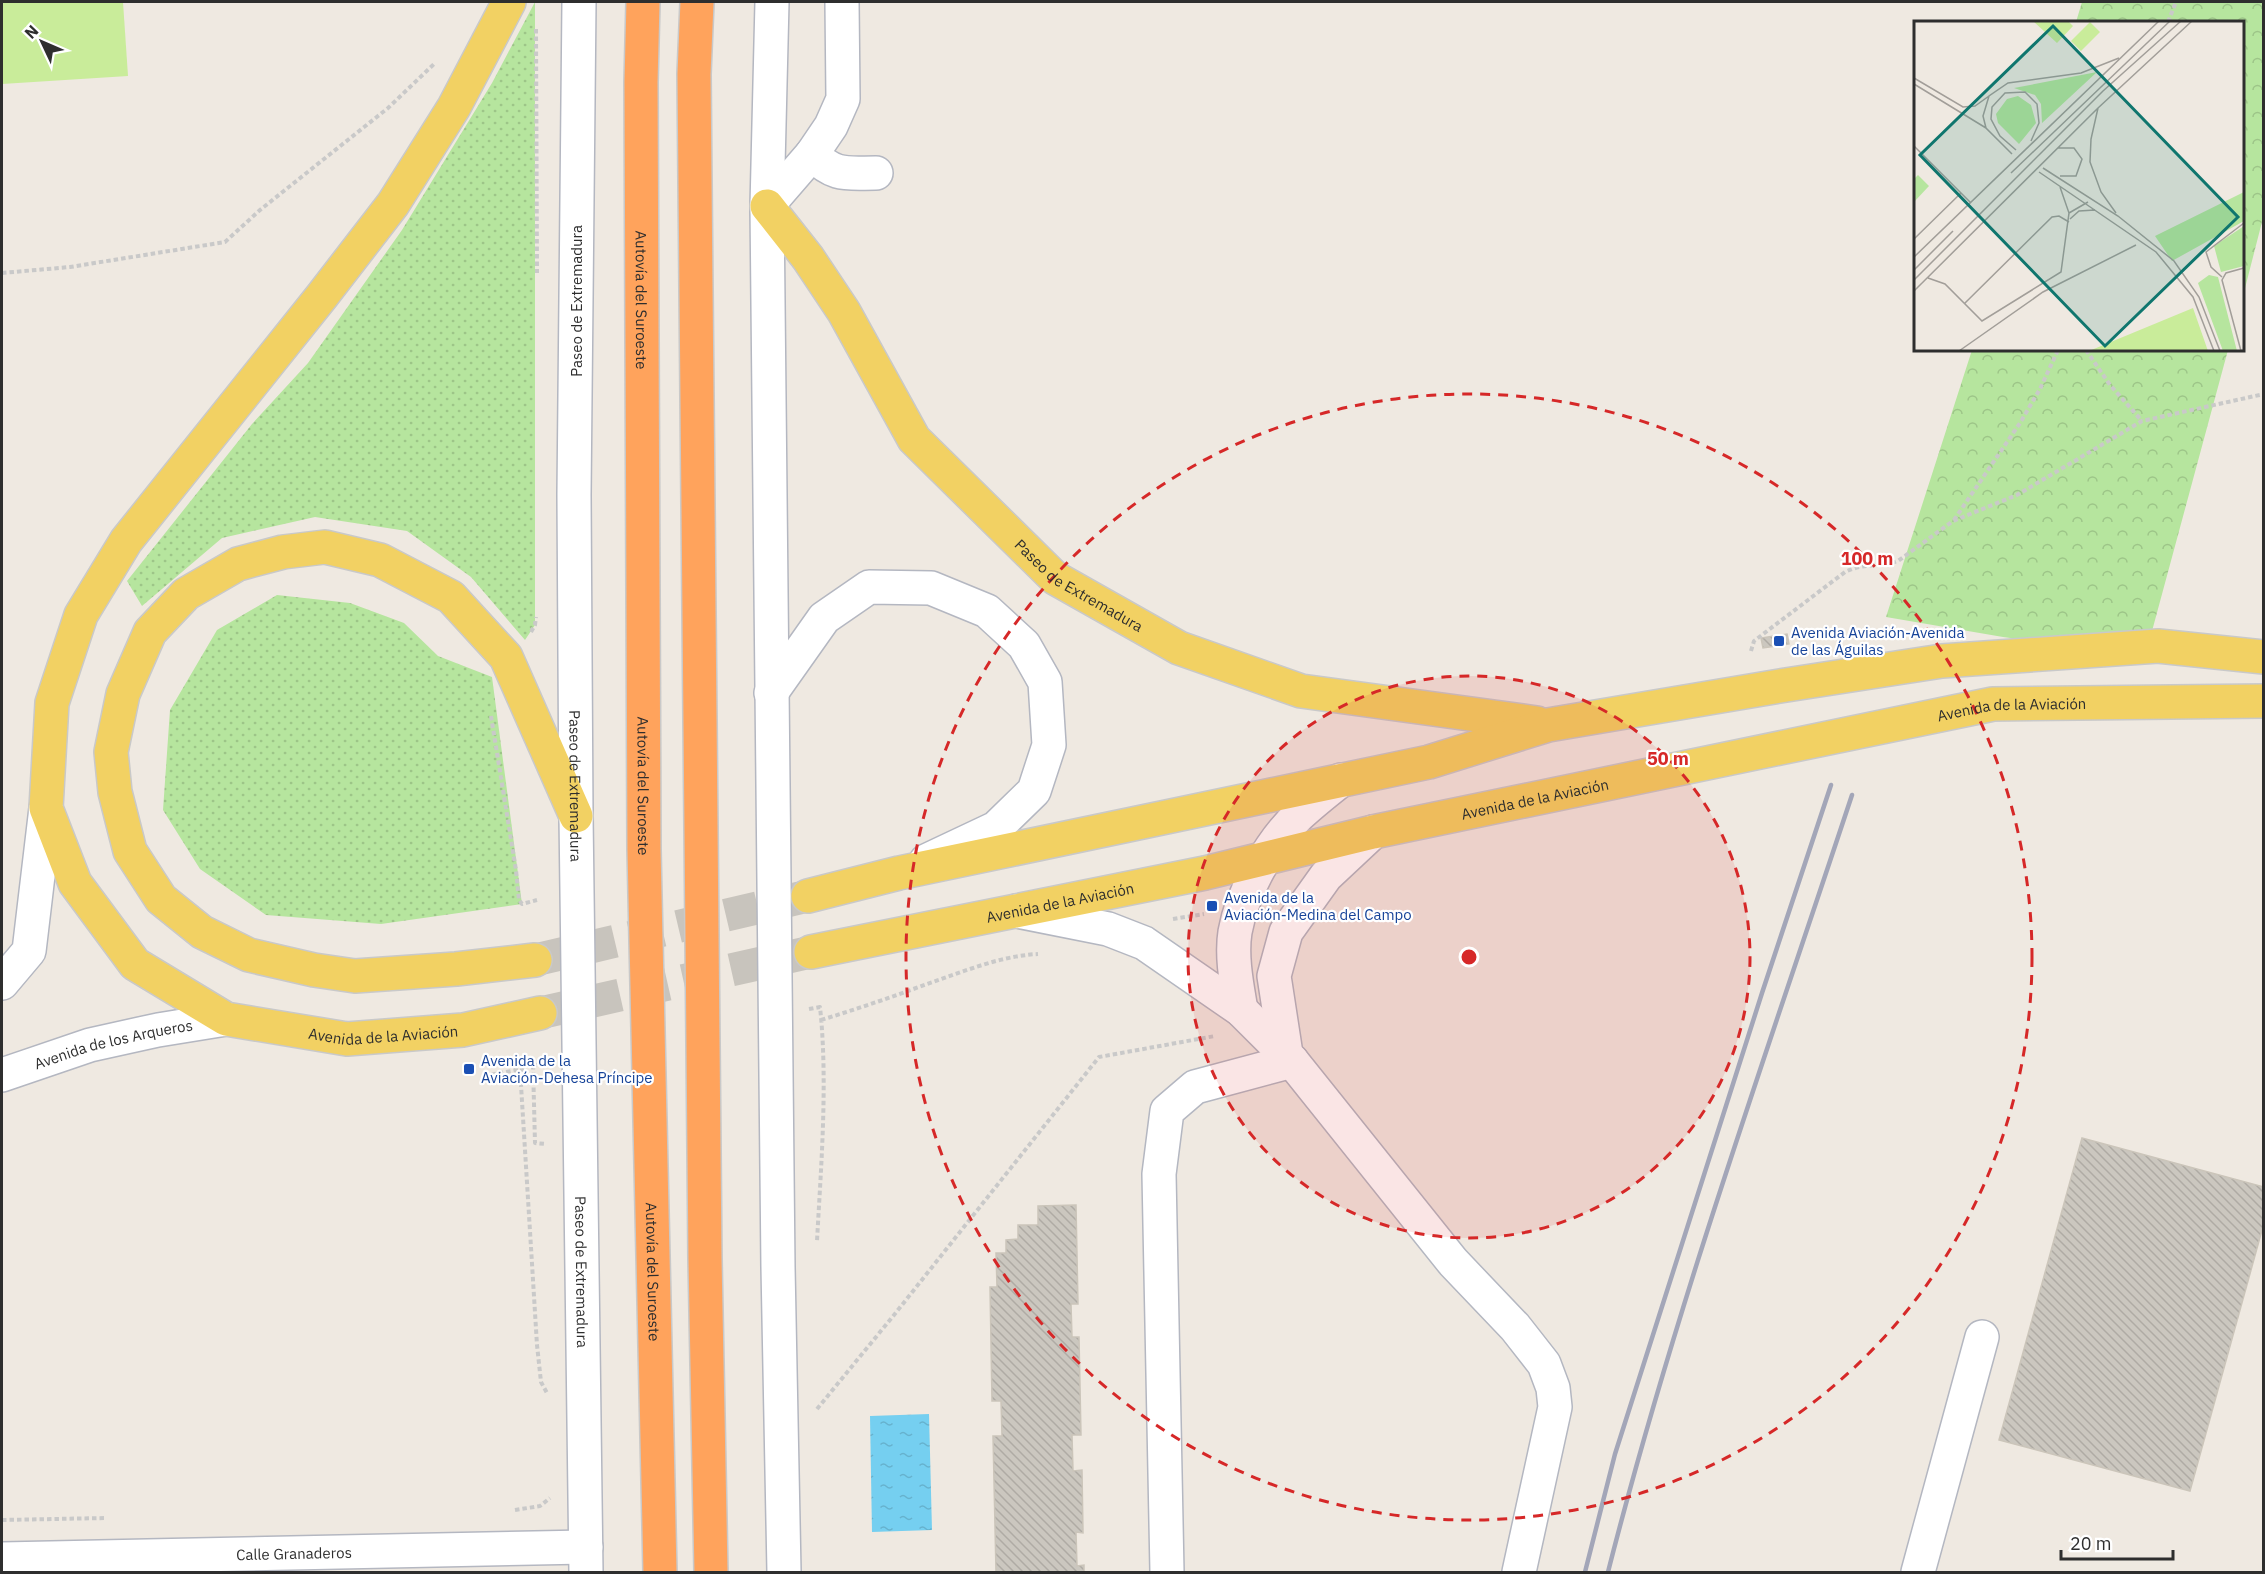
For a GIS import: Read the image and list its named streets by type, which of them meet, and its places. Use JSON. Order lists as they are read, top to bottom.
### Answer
{
  "streets": {
    "highway": ["Autovía del Suroeste"],
    "main road": ["Paseo de Extremadura", "Avenida de la Aviación"],
    "street": ["Avenida de los Arqueros", "Calle Granaderos"]
  },
  "crossings": [
    ["Paseo de Extremadura", "Calle Granaderos"],
    ["Avenida de la Aviación", "Avenida de los Arqueros"]
  ],
  "places": {
    "transit": ["Avenida Aviación-Avenida de las Águilas", "Avenida de la Aviación-Medina del Campo", "Avenida de la Aviación-Dehesa Príncipe"]
  },
  "scale_bar": "20 m",
  "north": "top left",
  "rings": ["100 m", "50 m"]
}
